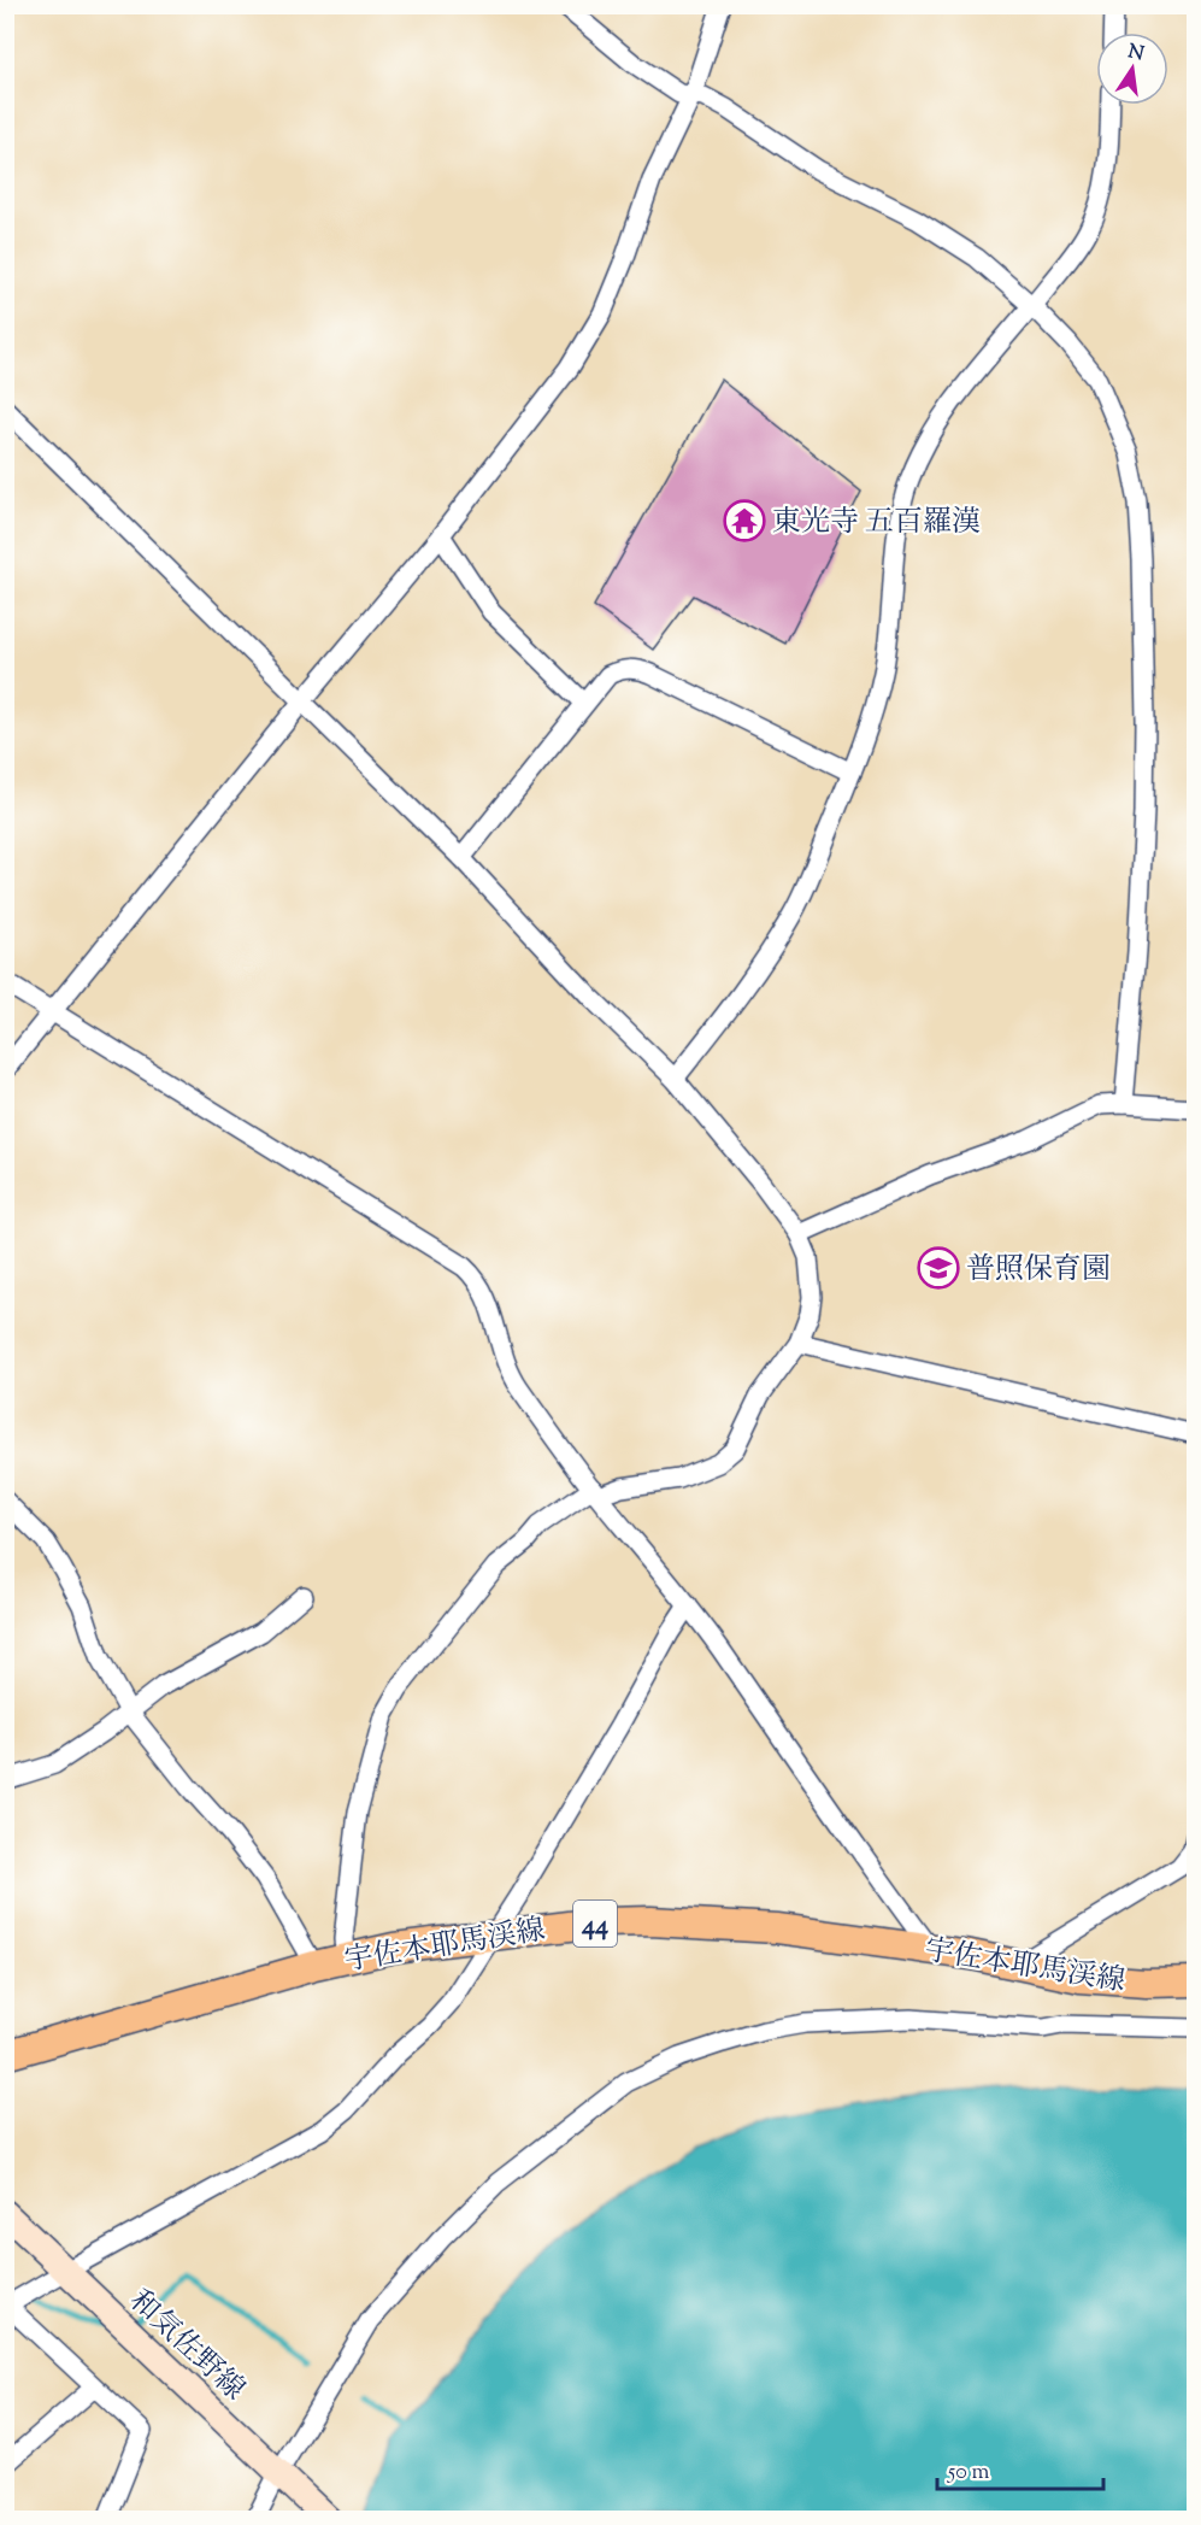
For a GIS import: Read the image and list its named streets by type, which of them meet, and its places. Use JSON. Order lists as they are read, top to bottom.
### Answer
{
  "streets": {
    "main road": ["44", "宇佐本耶馬渓線", "和気佐野線"]
  },
  "places": {
    "temple": ["東光寺 五百羅漢"],
    "school or university": ["普照保育園"]
  },
  "scale_bar": "50 m",
  "north": "top"
}
